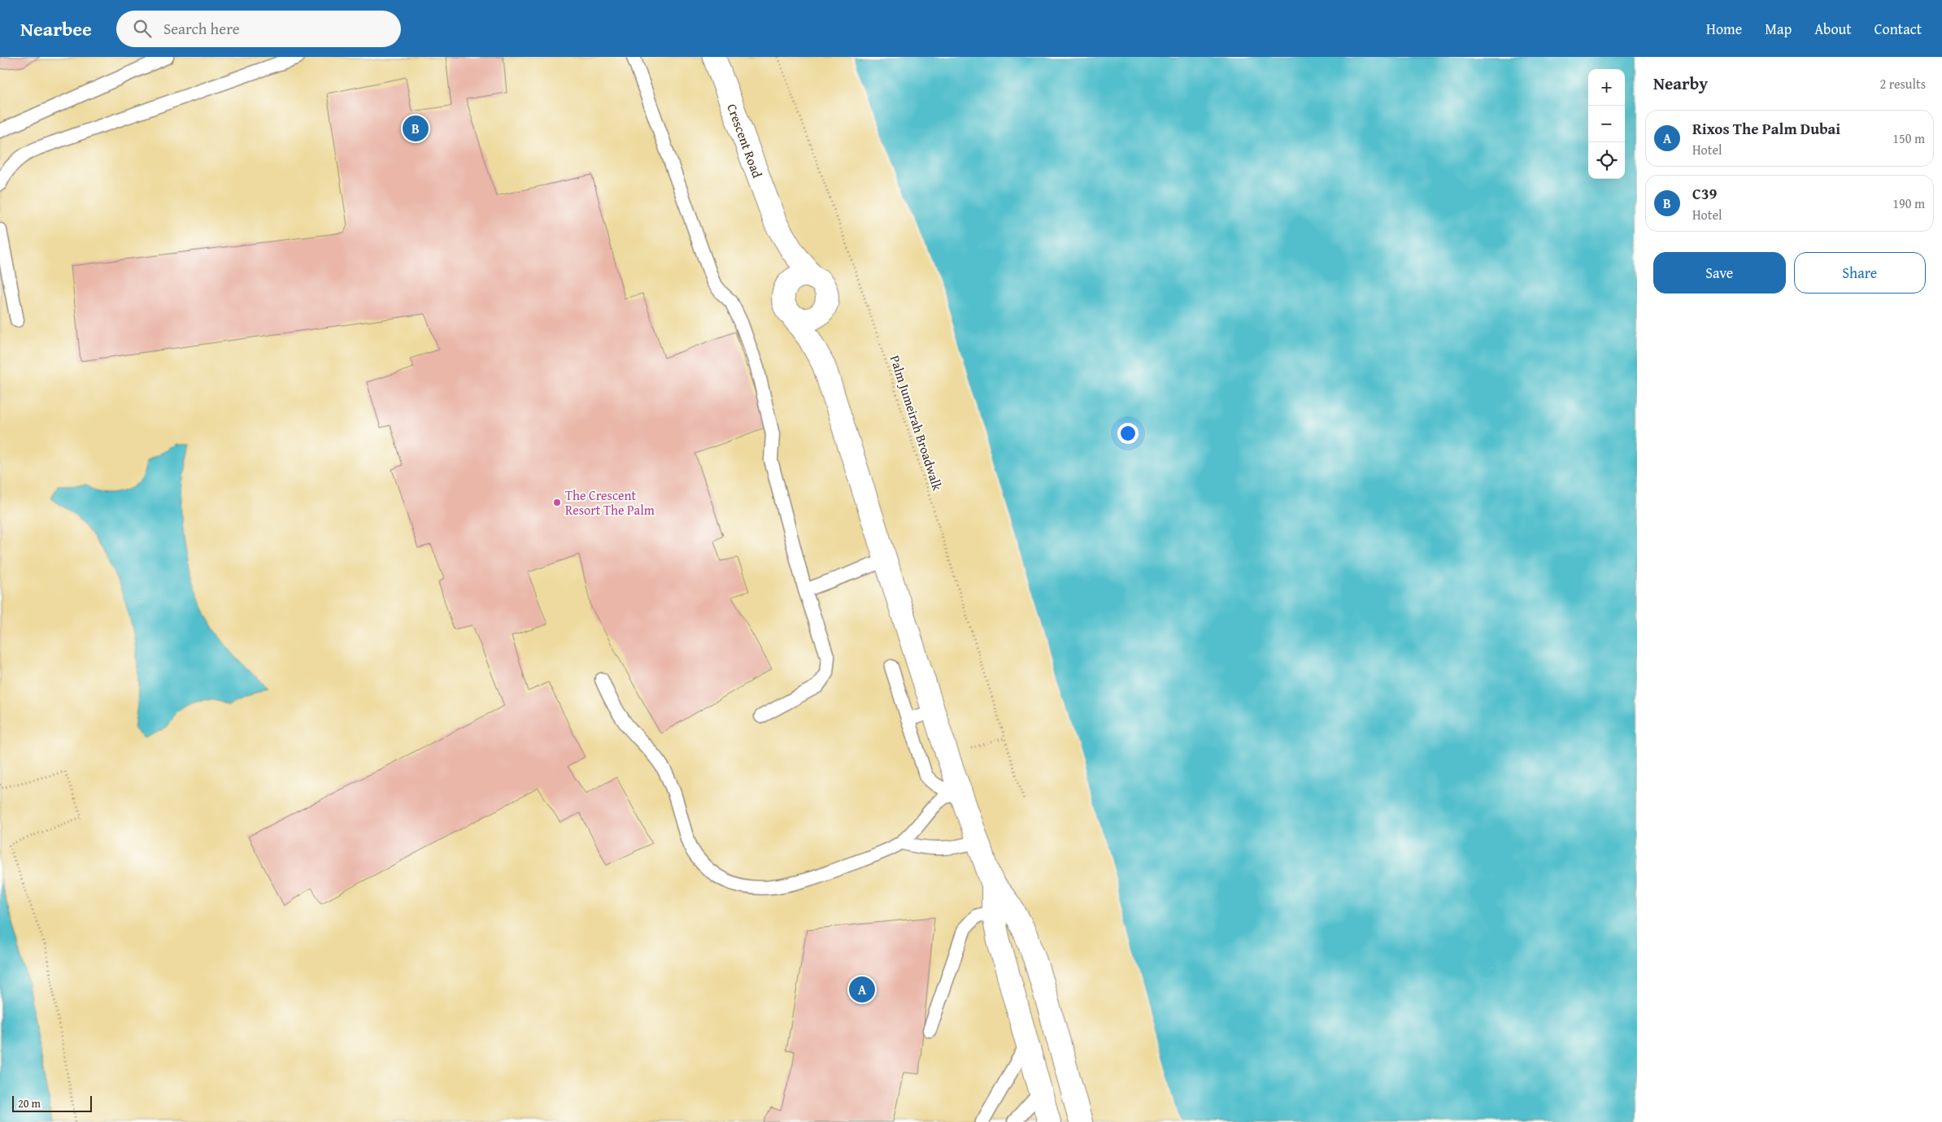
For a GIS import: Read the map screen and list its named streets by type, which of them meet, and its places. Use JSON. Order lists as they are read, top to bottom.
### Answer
{
  "streets": {
    "main road": ["Crescent Road"],
    "path": ["Palm Jumeirah Broadwalk"]
  },
  "places": ["The Crescent Resort The Palm"],
  "scale_bar": "20 m",
  "page": {
    "header": "Nearbee",
    "search": "Search here",
    "nav": [
      "Home",
      "Map",
      "About",
      "Contact"
    ],
    "heading": ["Nearby", "2 results"],
    "map_buttons": ["+", "−"],
    "list": [
      {
        "mark": "A",
        "name": "Rixos The Palm Dubai",
        "note": "Hotel",
        "value": "150 m"
      },
      {
        "mark": "B",
        "name": "C39",
        "note": "Hotel",
        "value": "190 m"
      }
    ],
    "pins": ["B", "A"],
    "buttons": ["Save", "Share"],
    "scale": "20 m"
  }
}
